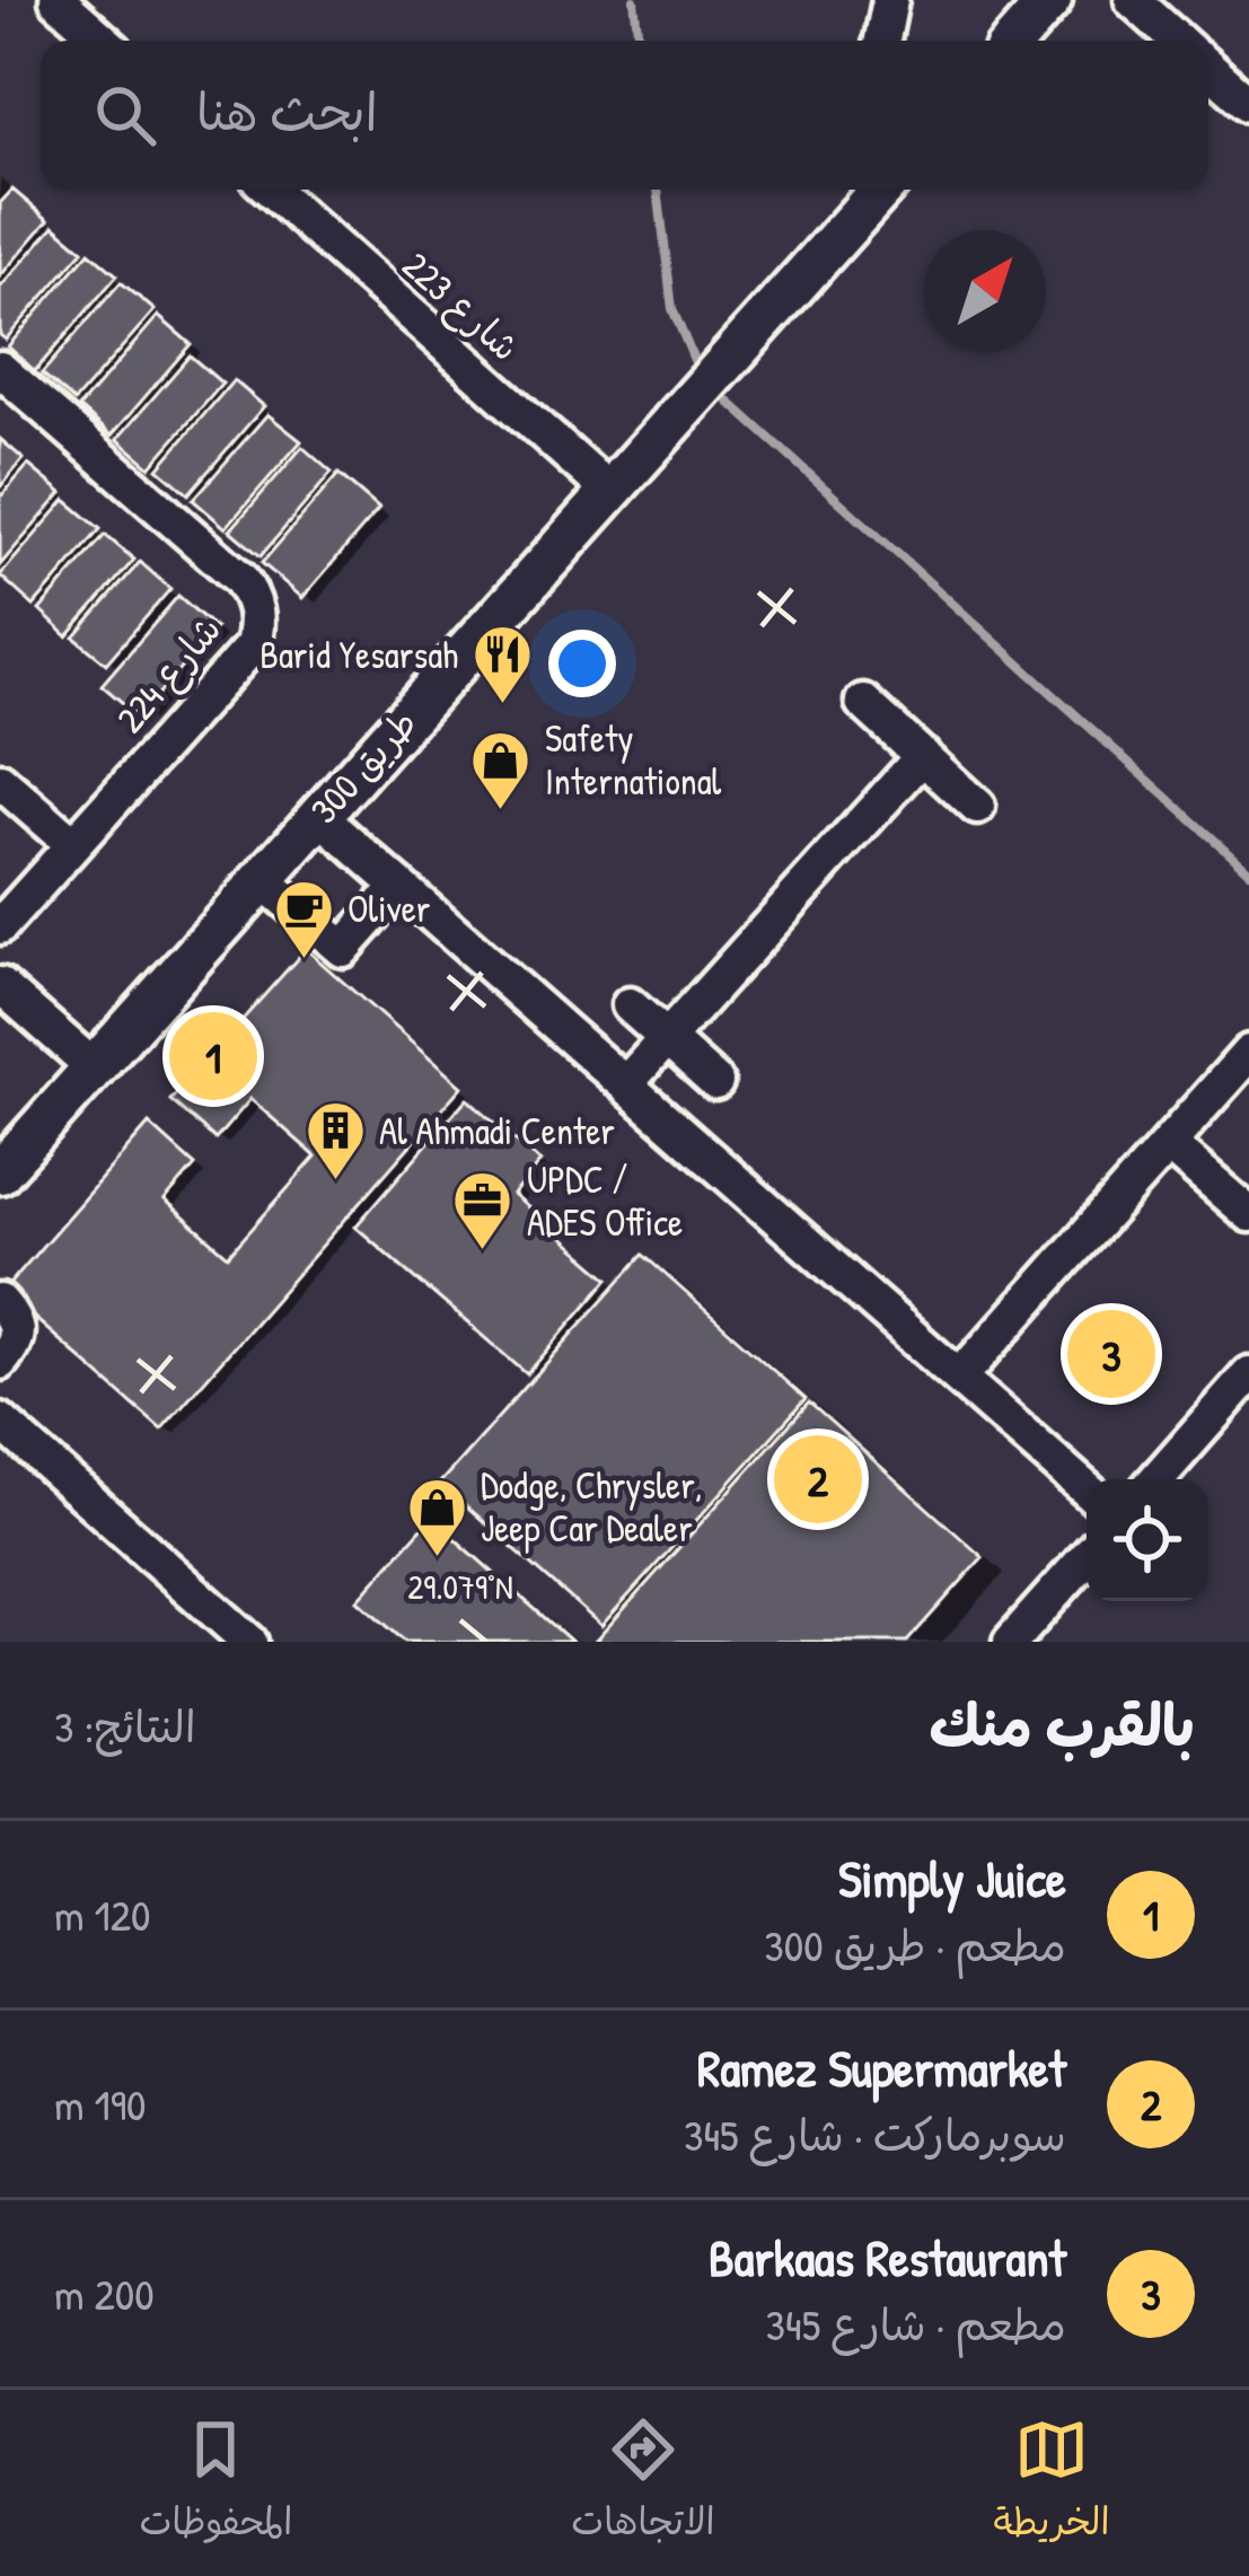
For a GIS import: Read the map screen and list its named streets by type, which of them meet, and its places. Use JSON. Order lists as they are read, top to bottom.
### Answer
{
  "streets": {
    "main road": ["طريق 300"],
    "street": ["شارع 223", "شارع 224"]
  },
  "crossings": [
    ["شارع 223", "طريق 300"]
  ],
  "places": {
    "restaurant": ["Barid Yesarsah"],
    "shop": ["Safety International", "Dodge, Chrysler, Jeep Car Dealer"],
    "cafe": ["Oliver"],
    "building": ["Al Ahmadi Center"],
    "office": ["UPDC / ADES Office"]
  },
  "north": "top right",
  "page": {
    "search": "ابحث هنا",
    "pins": ["1", "3", "2"],
    "heading": ["بالقرب منك", "النتائج: 3"],
    "list": [
      {
        "mark": "1",
        "name": "Simply Juice",
        "note": "مطعم · طريق 300",
        "value": "120 m"
      },
      {
        "mark": "2",
        "name": "Ramez Supermarket",
        "note": "سوبرماركت · شارع 345",
        "value": "190 m"
      },
      {
        "mark": "3",
        "name": "Barkaas Restaurant",
        "note": "مطعم · شارع 345",
        "value": "200 m"
      }
    ],
    "nav": ["الخريطة", "الاتجاهات", "المحفوظات"]
  },
  "coordinates": ["29.079°N"]
}
